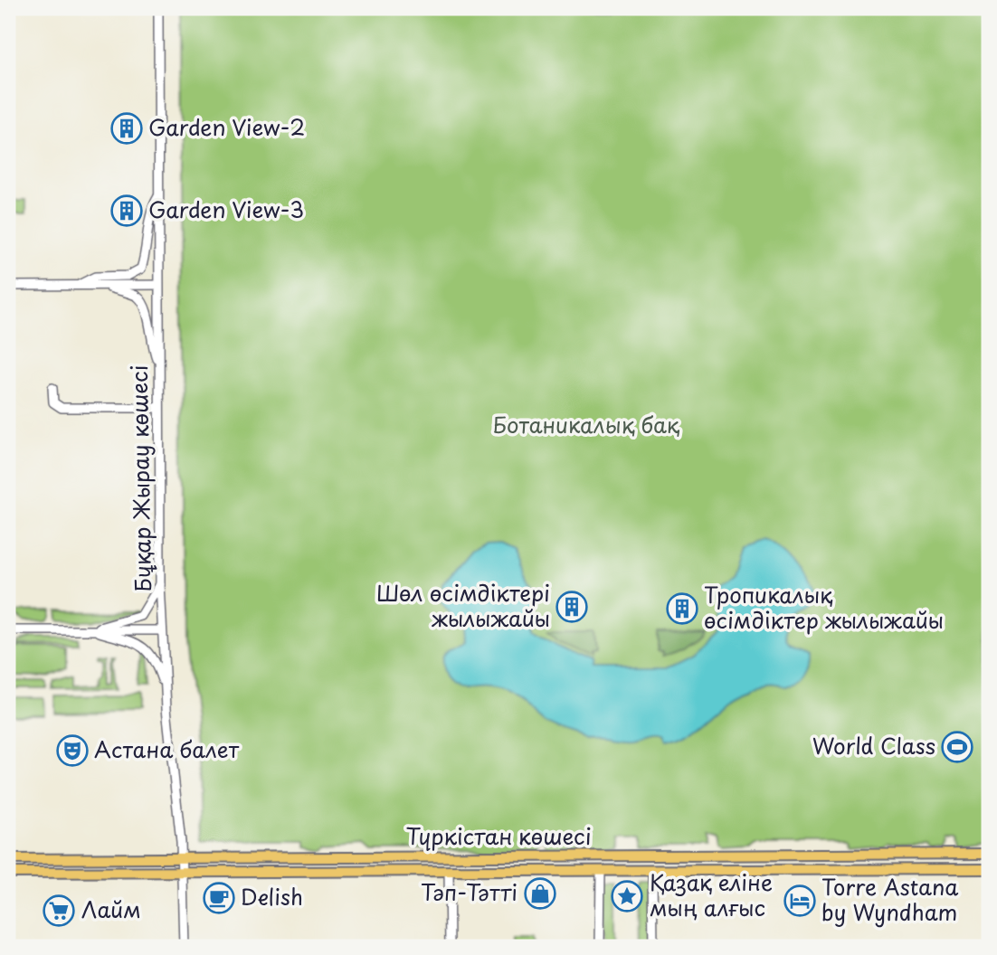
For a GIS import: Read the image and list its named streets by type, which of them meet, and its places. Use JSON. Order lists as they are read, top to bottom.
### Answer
{
  "streets": {
    "main road": ["Түркістан көшесі"],
    "street": ["Бұқар Жырау көшесі"]
  },
  "crossings": [
    ["Бұқар Жырау көшесі", "Түркістан көшесі"]
  ],
  "parks": ["Ботаникалық бақ"],
  "places": {
    "building": [
      "Garden View-2",
      "Garden View-3",
      "Шөл өсімдіктері жылыжайы",
      "Тропикалық өсімдіктер жылыжайы"
    ],
    "sports": ["World Class"],
    "theatre": ["Астана балет"],
    "shop": ["Тәп-Тәтті"],
    "place": ["Қазақ еліне мың алғыс"],
    "cafe": ["Delish"],
    "hotel": ["Torre Astana by Wyndham"],
    "supermarket": ["Лайм"]
  }
}
